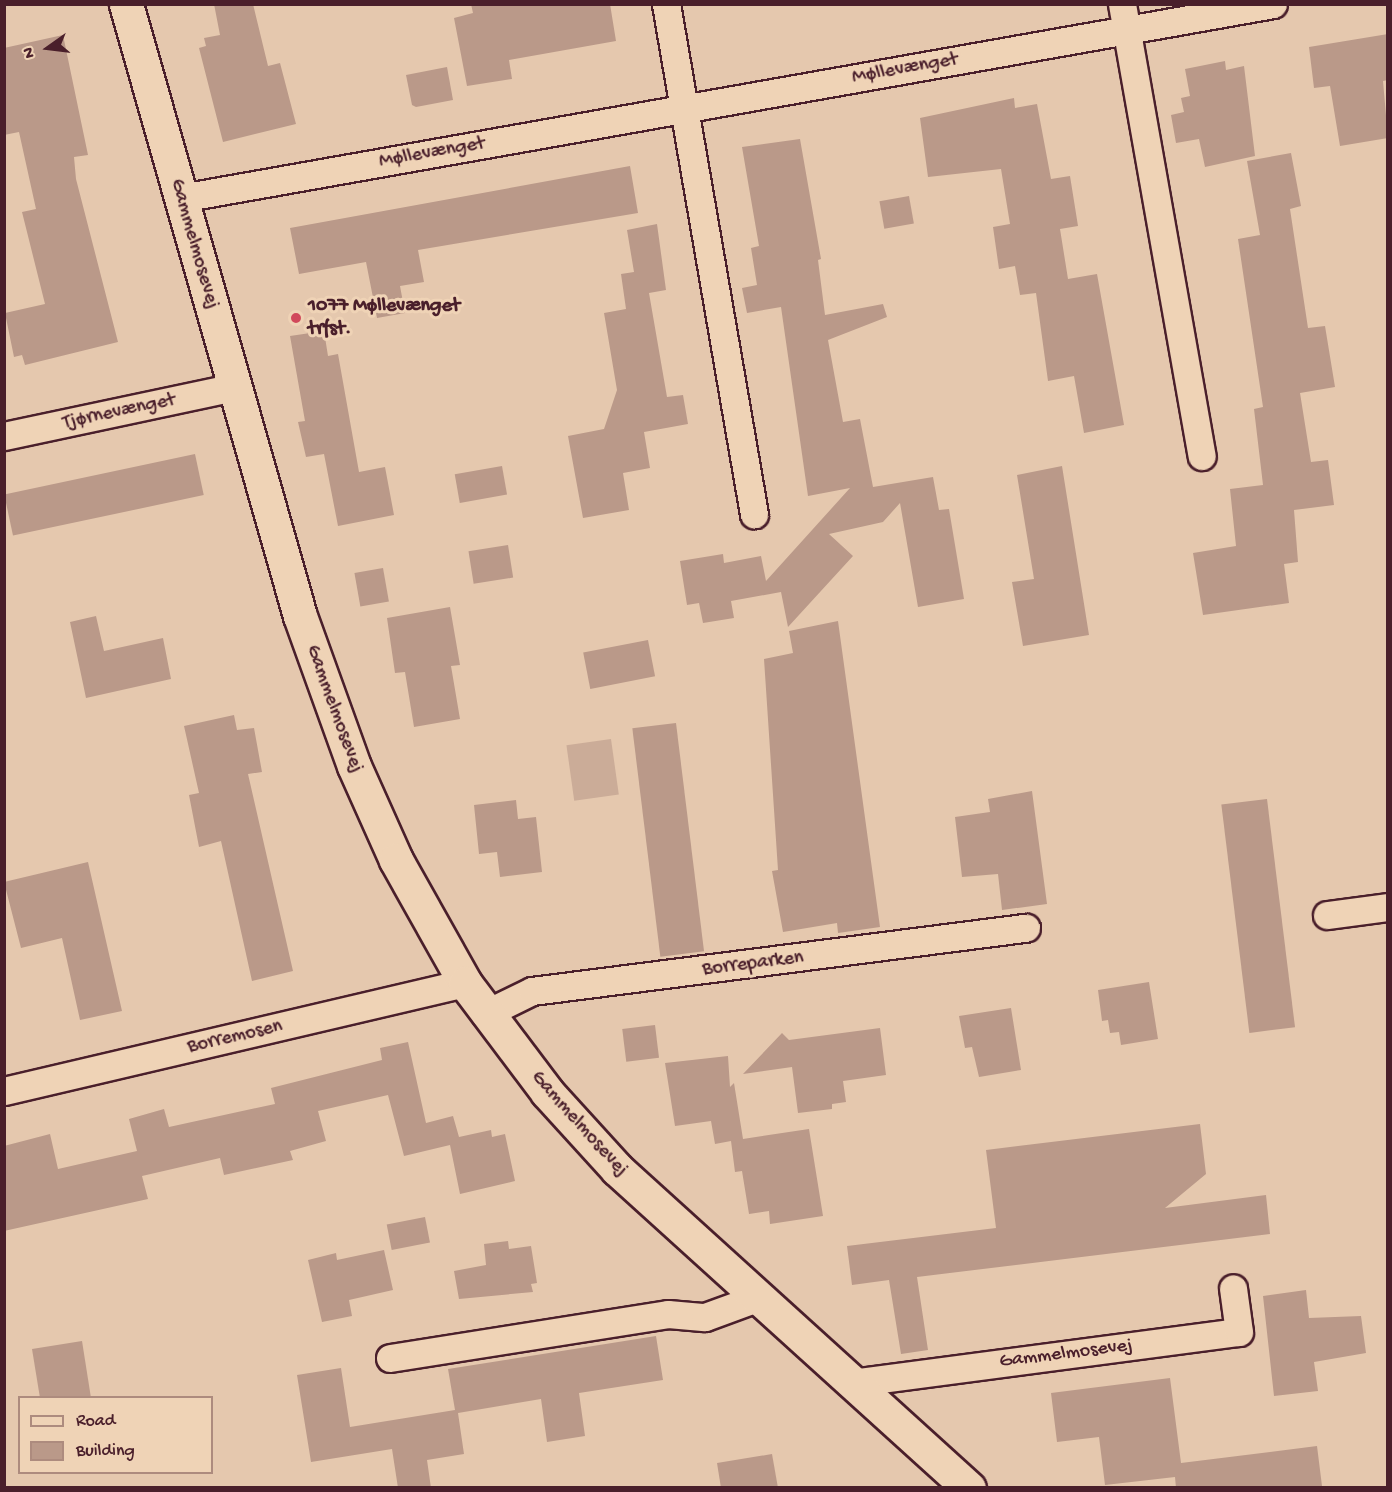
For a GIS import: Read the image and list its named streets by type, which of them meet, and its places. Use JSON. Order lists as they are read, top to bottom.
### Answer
{
  "streets": {
    "street": [
      "Møllevænget",
      "Gammelmosevej",
      "Tjørnevænget",
      "Borreparken",
      "Borremosen"
    ]
  },
  "crossings": [
    ["Møllevænget", "Gammelmosevej"],
    ["Gammelmosevej", "Tjørnevænget"],
    ["Gammelmosevej", "Borreparken"],
    ["Gammelmosevej", "Borremosen"]
  ],
  "places": ["1077 Møllevænget trfst."],
  "legend": ["Road", "Building"],
  "north": "left"
}
